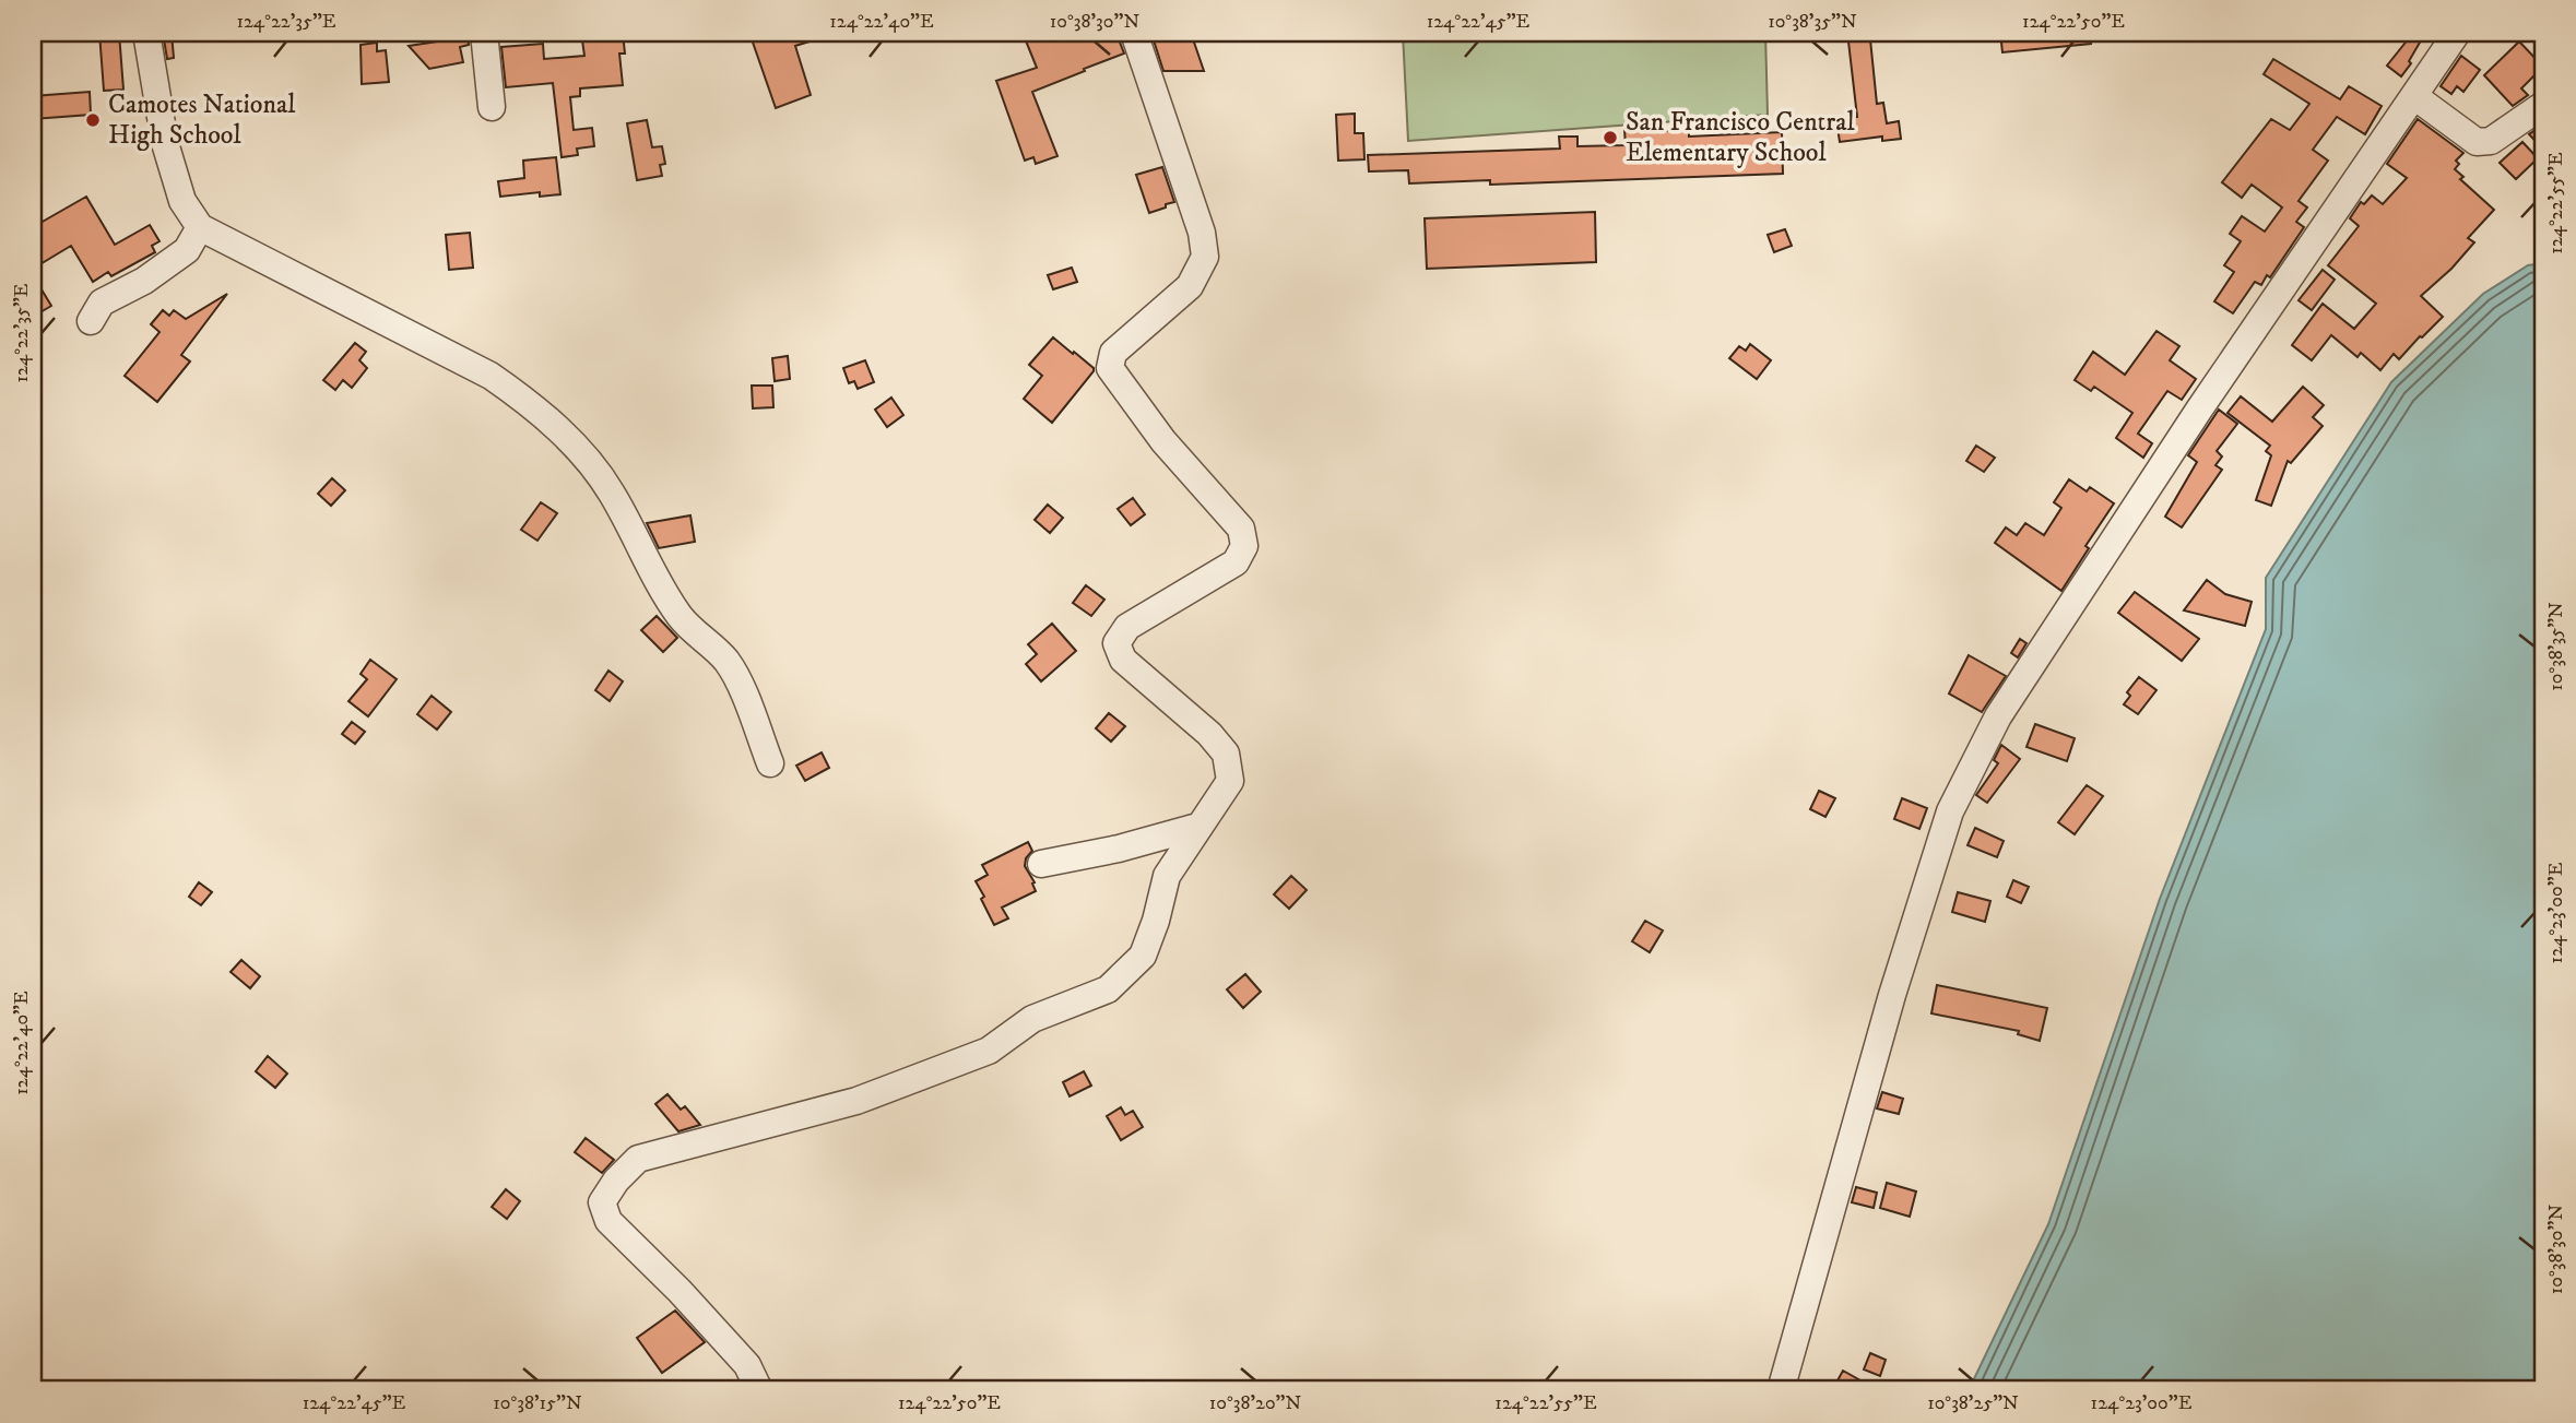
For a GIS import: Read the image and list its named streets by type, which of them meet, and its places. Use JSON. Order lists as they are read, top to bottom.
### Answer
{
  "places": ["Camotes National High School", "San Francisco Central Elementary School"],
  "coordinates": [
    "124°22'35\"E",
    "124°22'40\"E",
    "10°38'30\"N",
    "124°22'45\"E",
    "10°38'35\"N",
    "124°22'50\"E",
    "124°22'55\"E",
    "124°23'00\"E",
    "10°38'15\"N",
    "10°38'20\"N",
    "10°38'25\"N"
  ]
}
